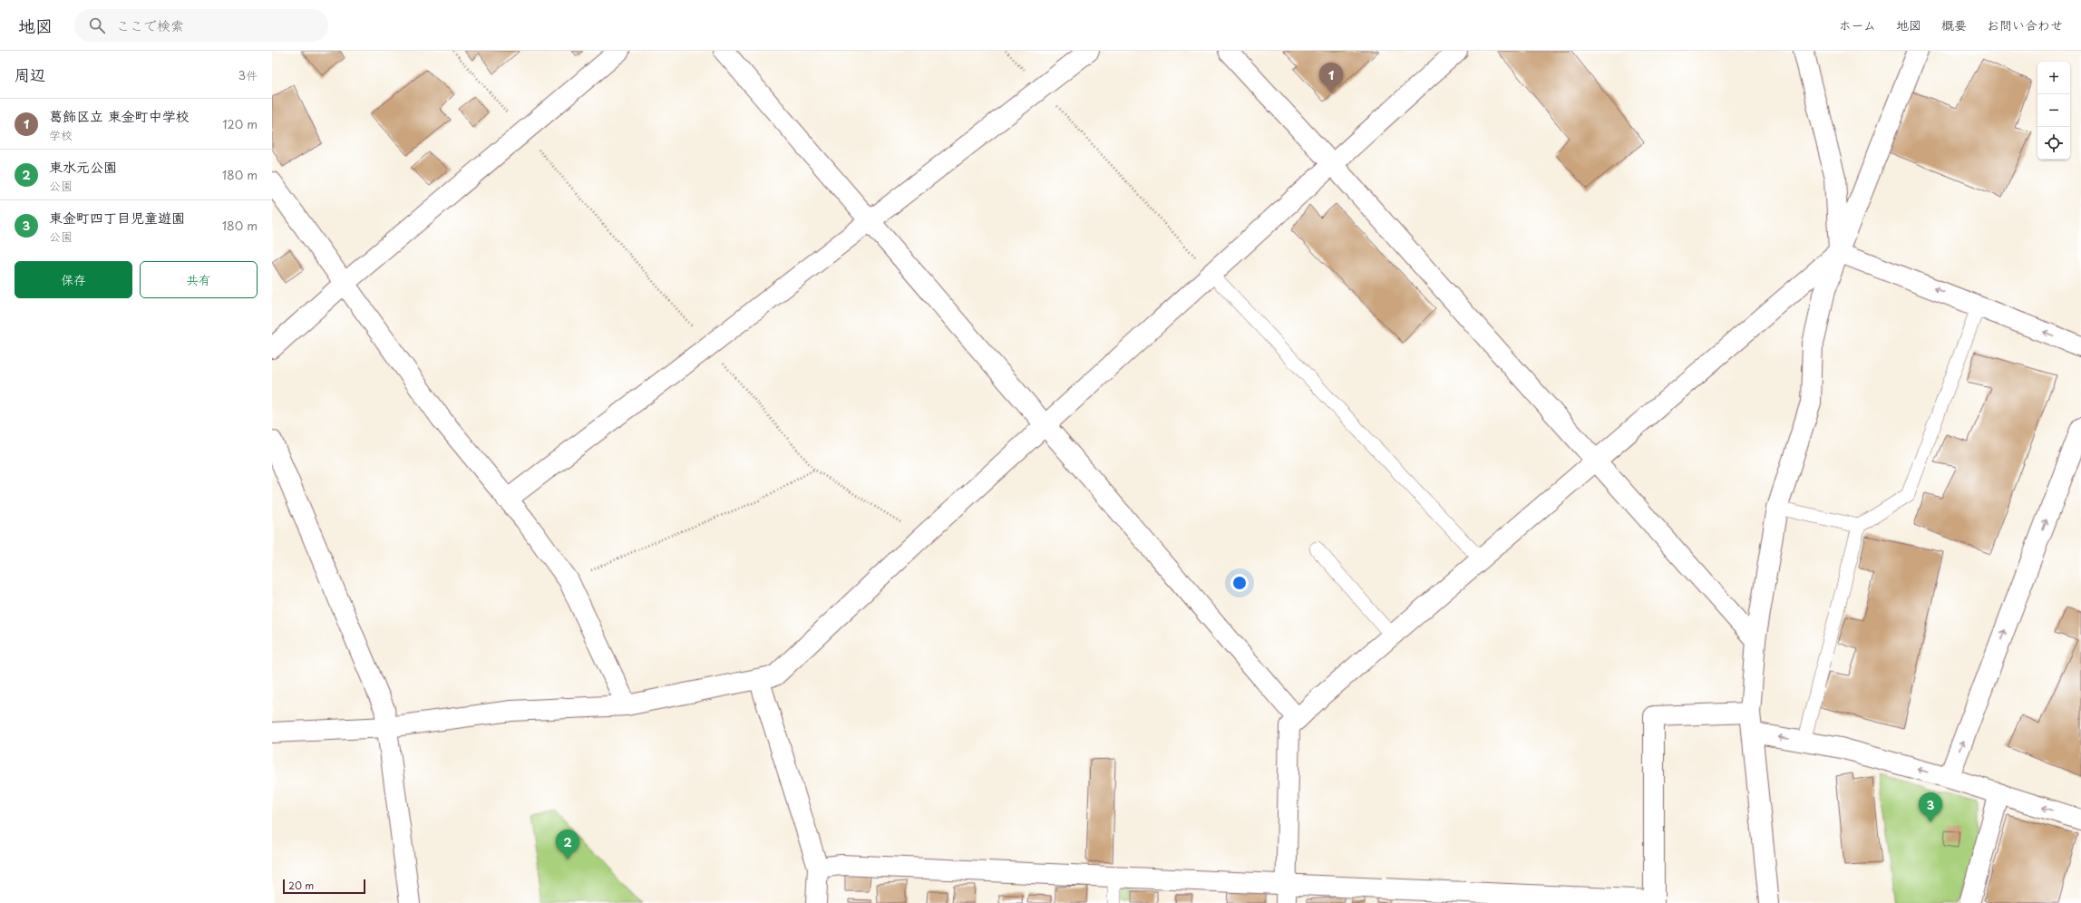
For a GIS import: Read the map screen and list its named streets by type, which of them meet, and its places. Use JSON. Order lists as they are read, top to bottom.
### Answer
{
  "scale_bar": "20 m",
  "page": {
    "header": "地図",
    "search": "ここで検索",
    "nav": [
      "ホーム",
      "地図",
      "概要",
      "お問い合わせ"
    ],
    "heading": ["周辺", "3件"],
    "map_buttons": ["+", "−"],
    "pins": ["1", "3", "2"],
    "list": [
      {
        "mark": "1",
        "name": "葛飾区立 東金町中学校",
        "note": "学校",
        "value": "120 m"
      },
      {
        "mark": "2",
        "name": "東水元公園",
        "note": "公園",
        "value": "180 m"
      },
      {
        "mark": "3",
        "name": "東金町四丁目児童遊園",
        "note": "公園",
        "value": "180 m"
      }
    ],
    "buttons": ["保存", "共有"],
    "scale": "20 m"
  }
}
